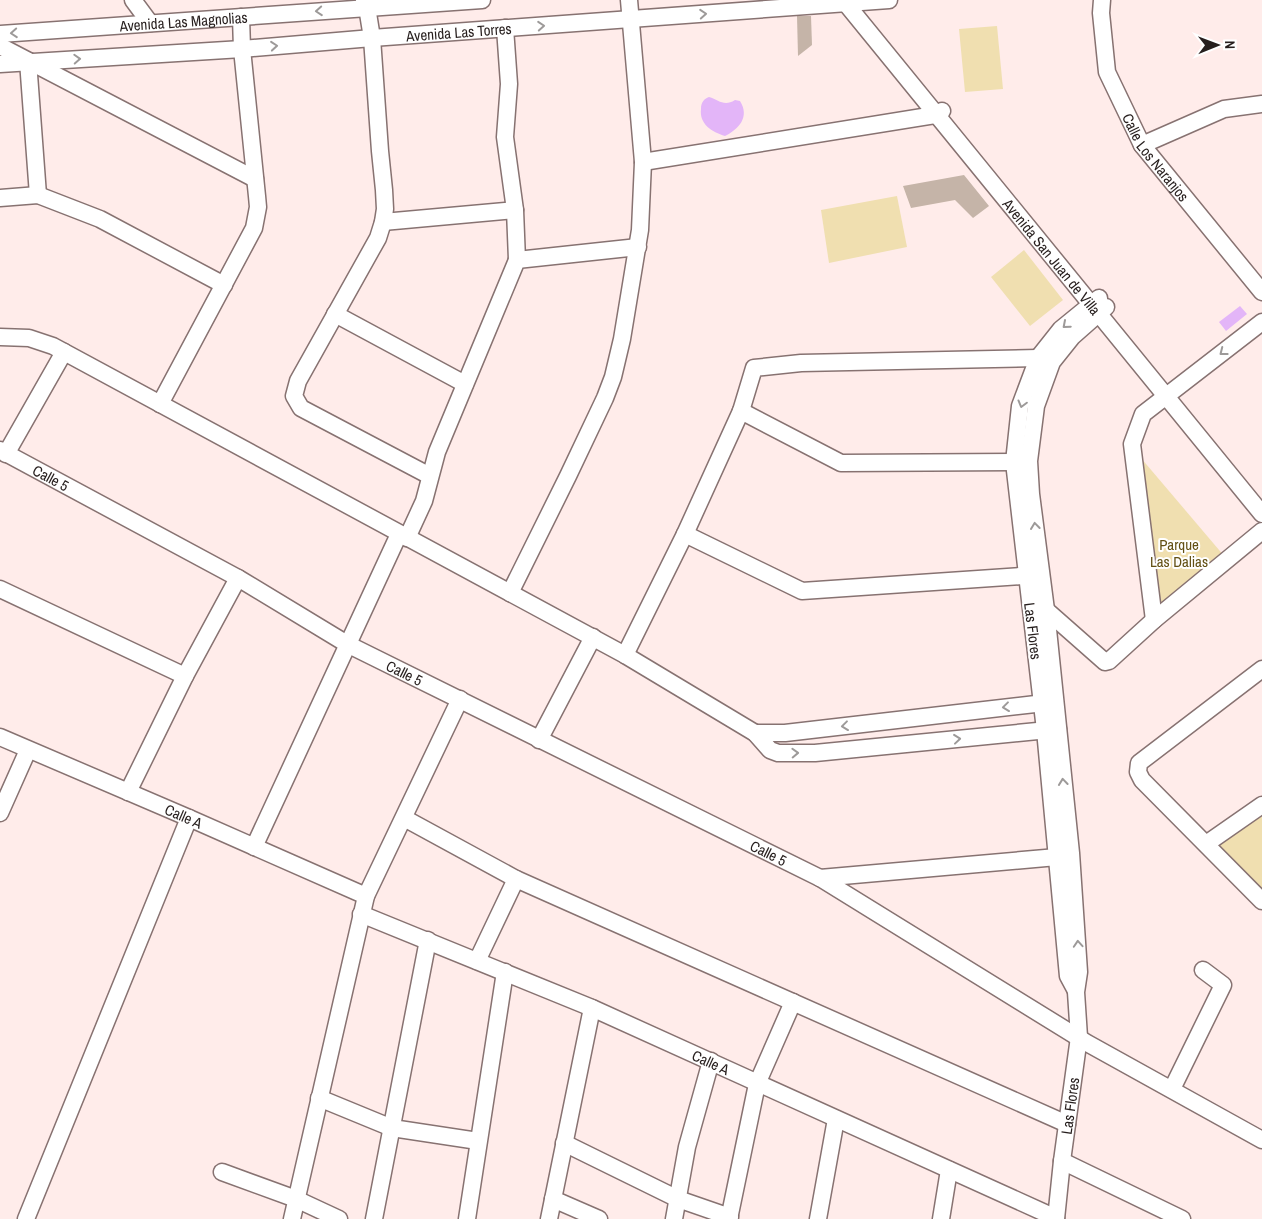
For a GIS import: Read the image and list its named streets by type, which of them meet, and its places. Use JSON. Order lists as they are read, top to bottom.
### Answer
{
  "streets": {
    "street": [
      "Avenida Las Magnolias",
      "Avenida Las Torres",
      "Calle Los Naranjos",
      "Avenida San Juan de Villa",
      "Calle 5",
      "Las Flores",
      "Calle A"
    ]
  },
  "crossings": [
    ["Avenida Las Magnolias", "Avenida Las Torres"],
    ["Avenida Las Torres", "Avenida San Juan de Villa"],
    ["Avenida San Juan de Villa", "Las Flores"],
    ["Calle 5", "Las Flores"],
    ["Las Flores", "Calle A"]
  ],
  "one_way": ["Avenida Las Magnolias"],
  "parks": ["Parque Las Dalias"],
  "north": "right"
}
